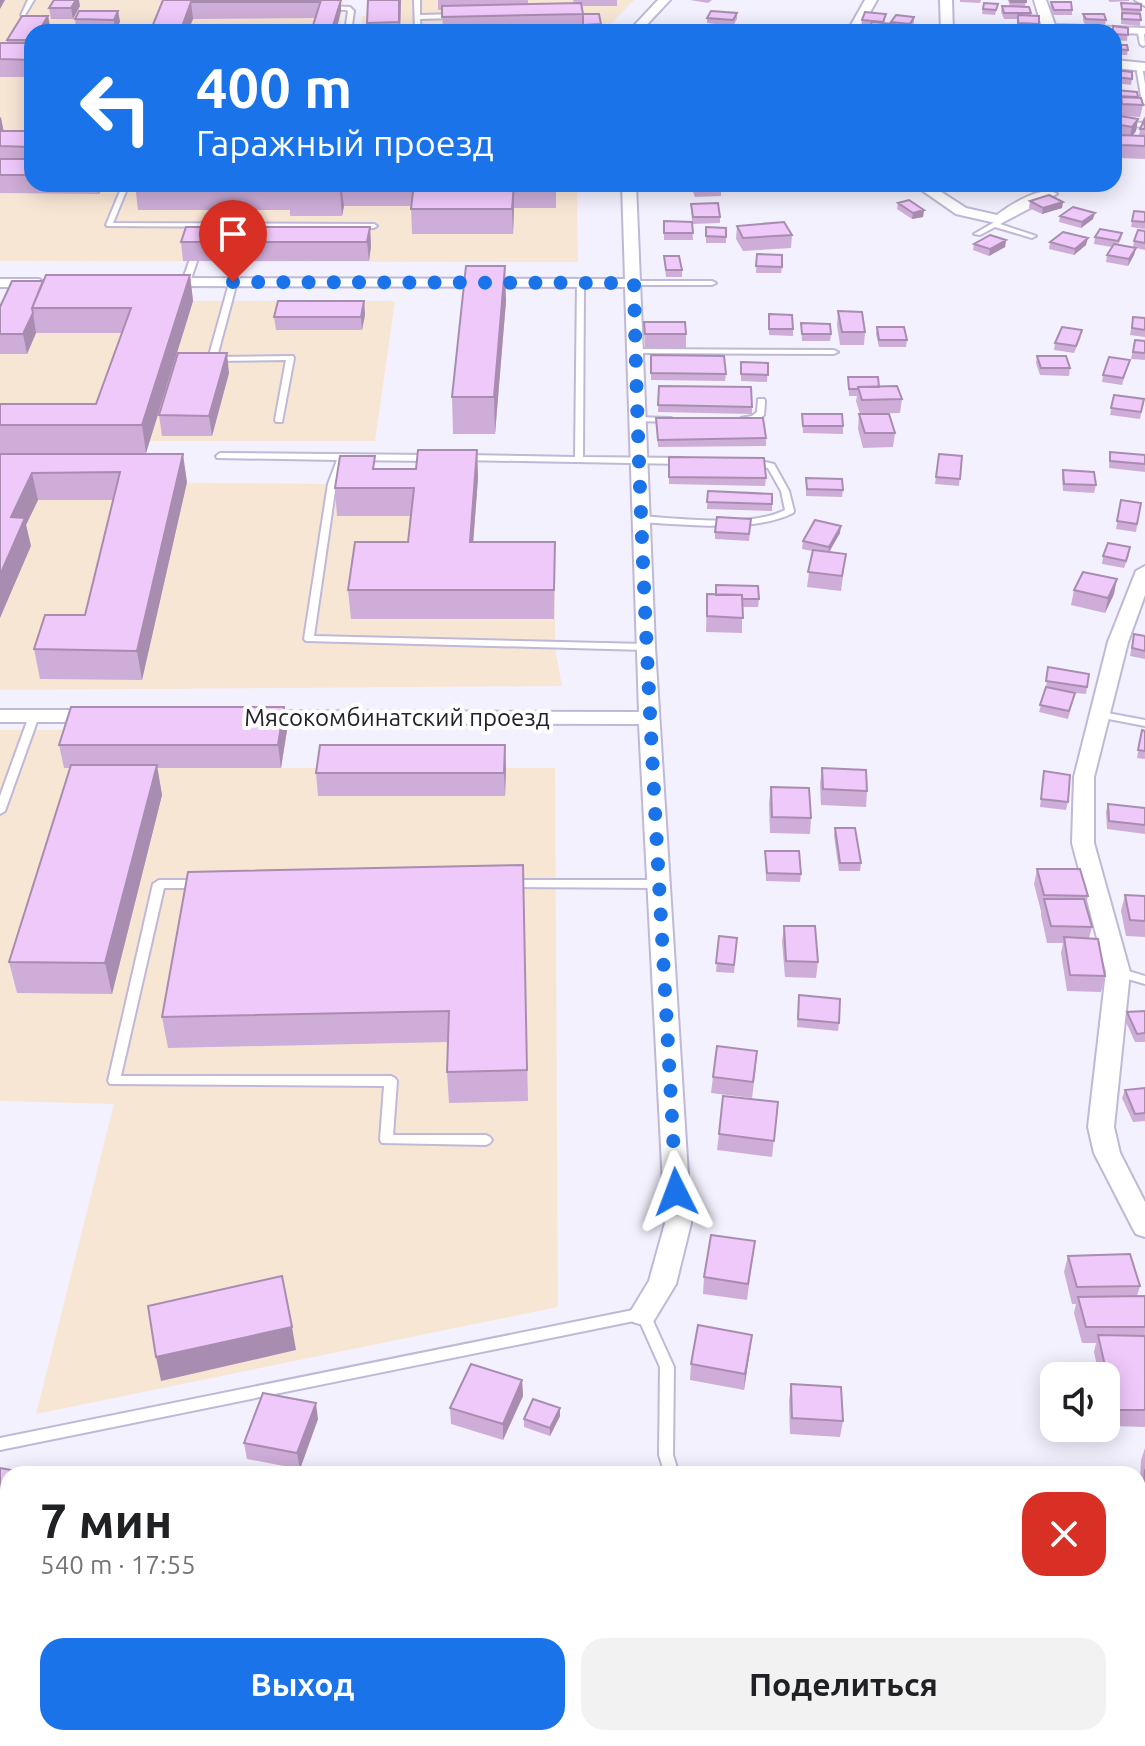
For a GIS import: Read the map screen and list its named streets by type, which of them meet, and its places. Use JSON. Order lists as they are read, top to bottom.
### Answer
{
  "streets": {
    "street": ["Мясокомбинатский проезд"]
  },
  "page": {
    "turn": ["400 m", "Гаражный проезд"],
    "heading": ["7 мин", "540 m · 17:55"],
    "buttons": ["Выход", "Поделиться"]
  }
}
